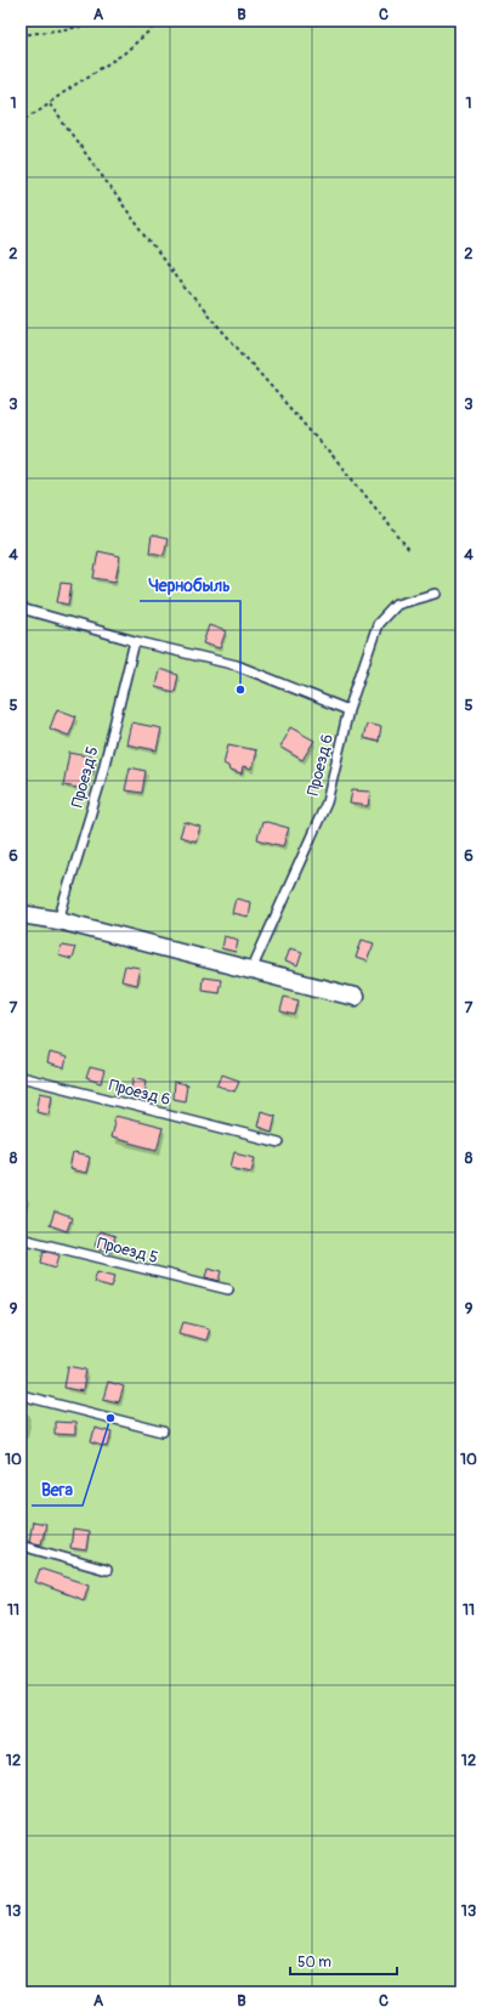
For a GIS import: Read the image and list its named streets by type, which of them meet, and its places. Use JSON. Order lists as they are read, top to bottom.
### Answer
{
  "streets": {
    "lane": ["Проезд 6", "Проезд 5"]
  },
  "places": ["Чернобыль", "Вега"],
  "scale_bar": "50 m",
  "grid": {
    "columns": ["A", "B", "C"],
    "rows": [
      "1",
      "2",
      "3",
      "4",
      "5",
      "6",
      "7",
      "8",
      "9",
      "10",
      "11",
      "12",
      "13"
    ]
  }
}
